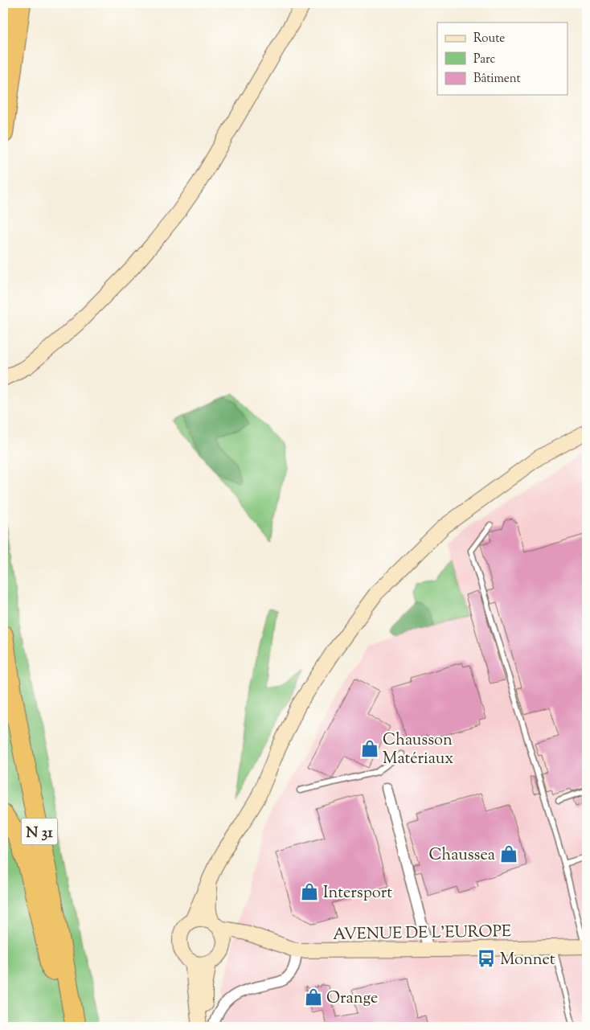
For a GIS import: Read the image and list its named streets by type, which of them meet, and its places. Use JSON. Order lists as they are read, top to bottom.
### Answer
{
  "streets": {
    "highway": ["N 31"],
    "main road": ["AVENUE DE L'EUROPE"]
  },
  "places": {
    "shop": [
      "Chausson Matériaux",
      "Chaussea",
      "Intersport",
      "Orange"
    ],
    "bus stop": ["Monnet"]
  },
  "legend": ["Route", "Parc", "Bâtiment"]
}
